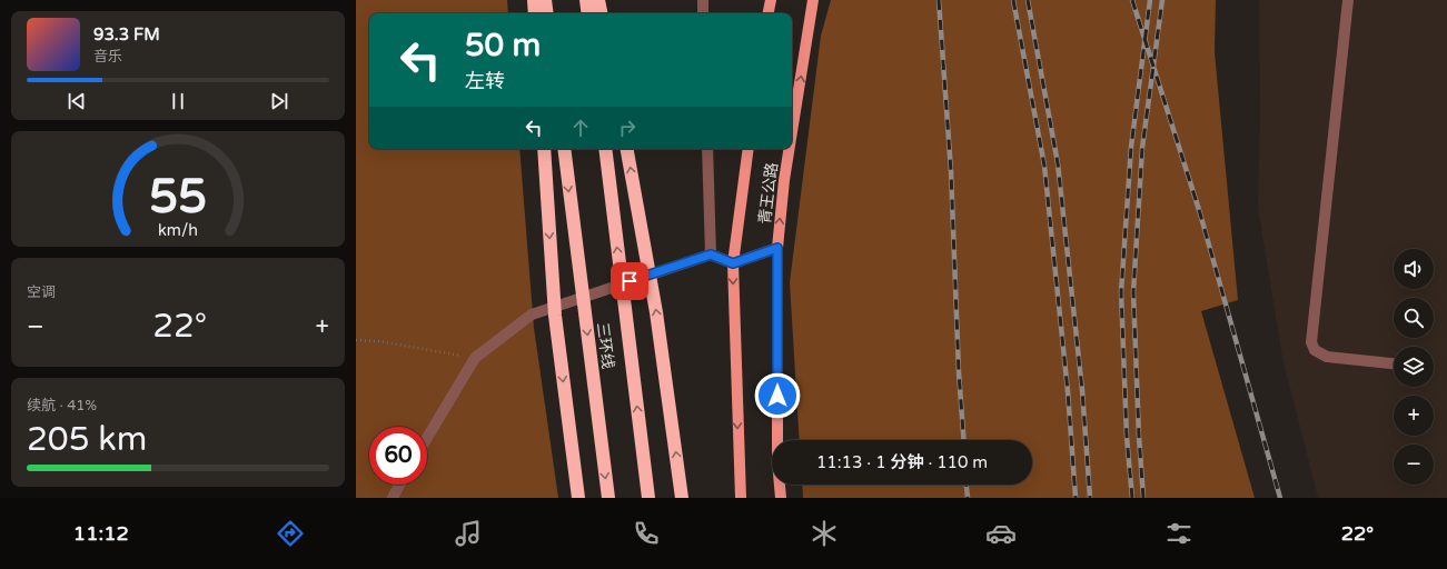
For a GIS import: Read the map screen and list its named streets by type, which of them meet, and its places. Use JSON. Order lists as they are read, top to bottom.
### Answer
{
  "streets": {
    "highway": ["三环线"],
    "main road": ["青王公路"]
  },
  "page": {
    "turn": ["50 m", "左转"],
    "song": ["93.3 FM", "音乐"],
    "map_buttons": ["+", "−"],
    "tile": [
      "空调",
      ["续航 · 41%", "205 km"]
    ],
    "heat": ["−", "22°", "+"],
    "limit": "60",
    "trip": "11:13 · 1 分钟 · 110 m",
    "tabs": ["11:12", "22°"],
    "gauge": ["55", "km/h"]
  }
}
